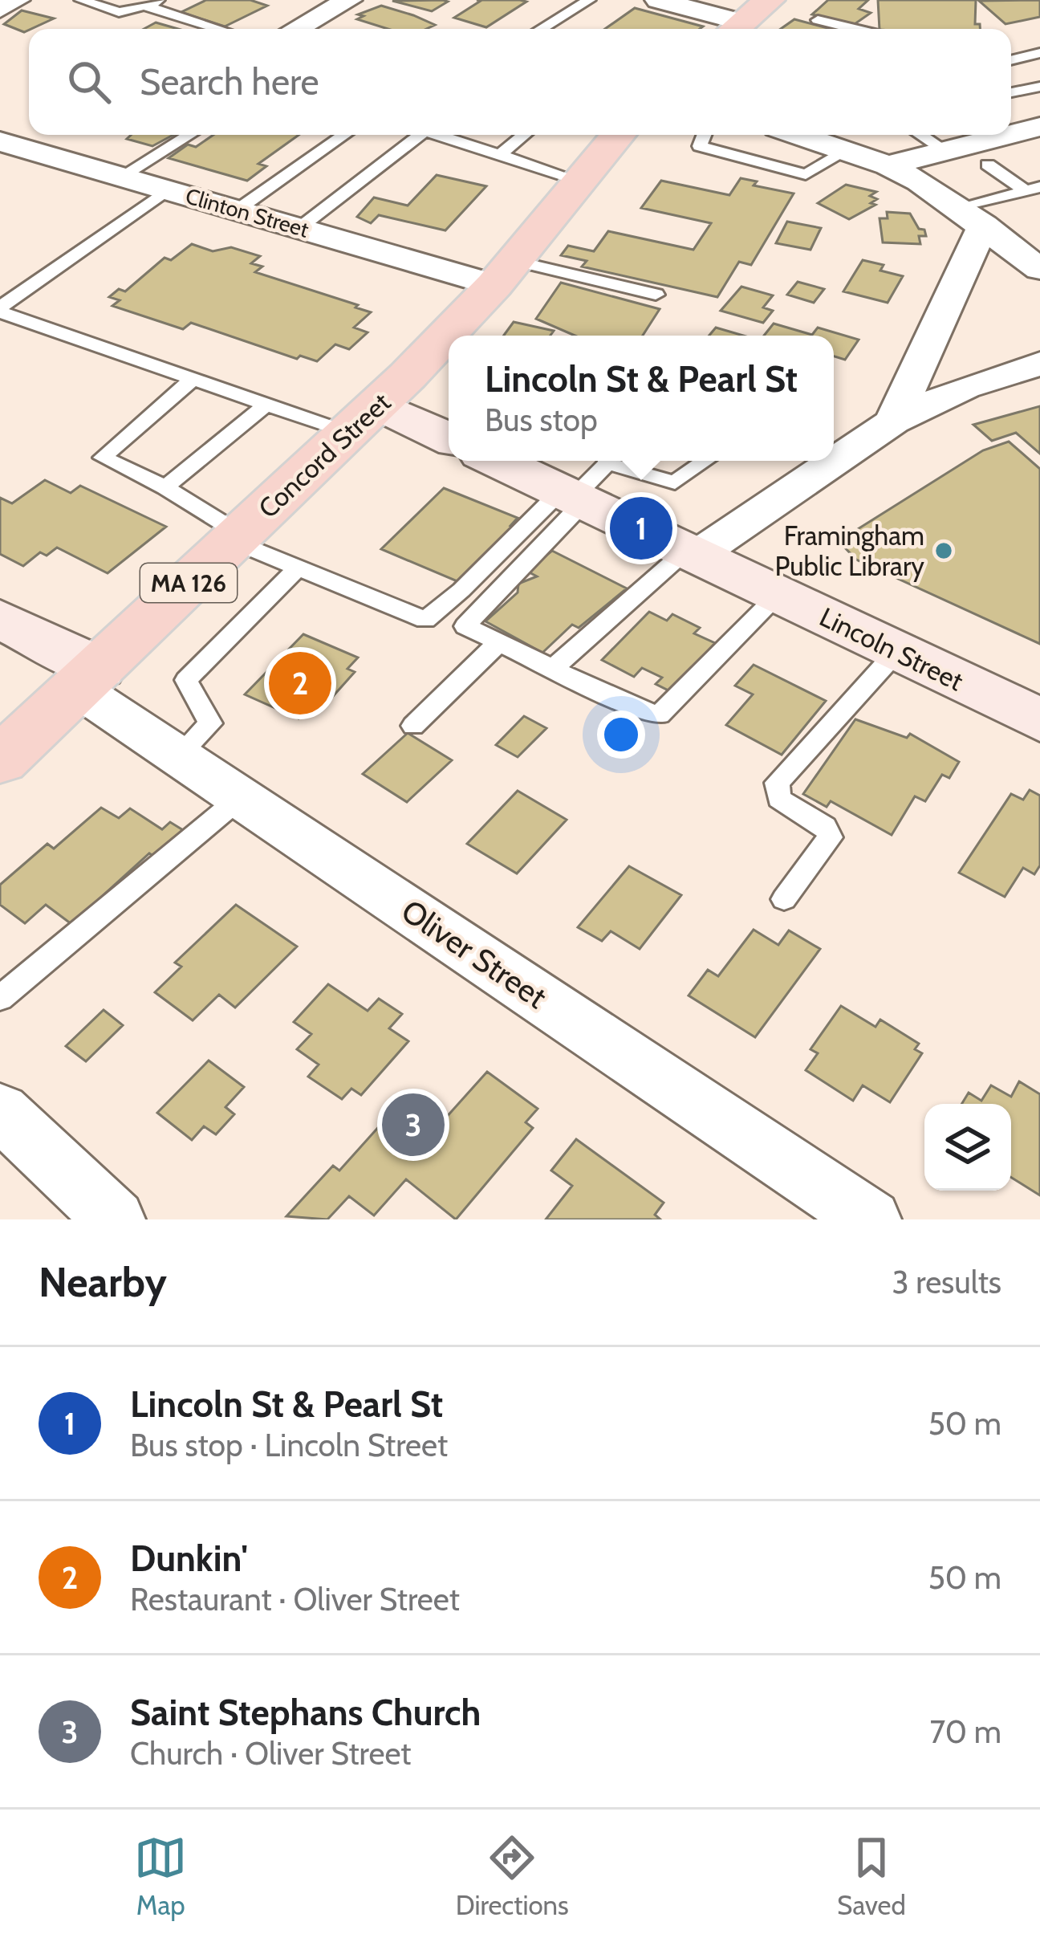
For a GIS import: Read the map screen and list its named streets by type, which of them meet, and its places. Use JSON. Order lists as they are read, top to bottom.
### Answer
{
  "streets": {
    "main road": ["Concord Street", "MA 126"],
    "street": ["Clinton Street", "Lincoln Street", "Oliver Street"]
  },
  "crossings": [
    ["Clinton Street", "Concord Street"],
    ["Concord Street", "Oliver Street"]
  ],
  "places": ["Framingham Public Library"],
  "page": {
    "search": "Search here",
    "popup": ["Lincoln St & Pearl St", "Bus stop"],
    "pins": ["1", "2", "3"],
    "heading": ["Nearby", "3 results"],
    "list": [
      {
        "mark": "1",
        "name": "Lincoln St & Pearl St",
        "note": "Bus stop · Lincoln Street",
        "value": "50 m"
      },
      {
        "mark": "2",
        "name": "Dunkin'",
        "note": "Restaurant · Oliver Street",
        "value": "50 m"
      },
      {
        "mark": "3",
        "name": "Saint Stephans Church",
        "note": "Church · Oliver Street",
        "value": "70 m"
      }
    ],
    "nav": ["Map", "Directions", "Saved"]
  }
}
